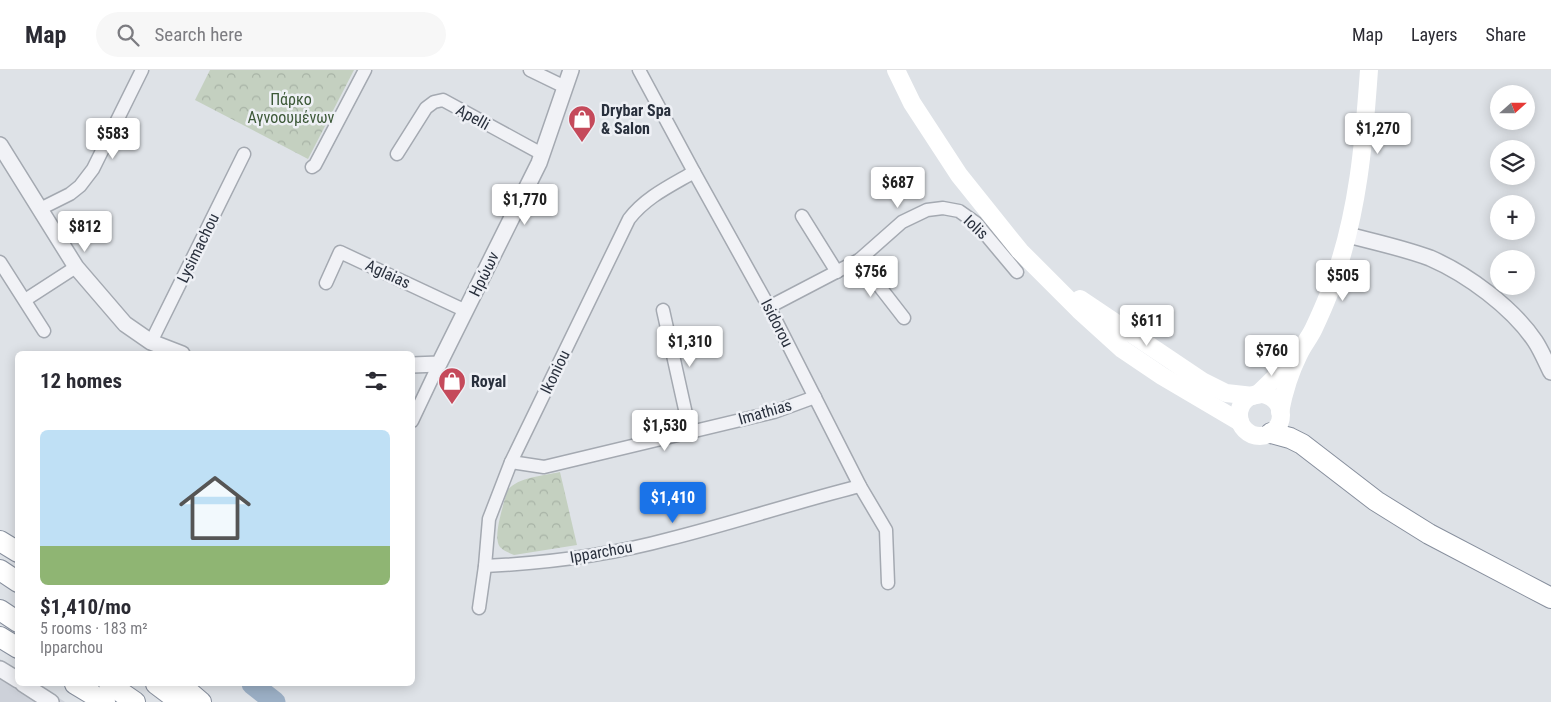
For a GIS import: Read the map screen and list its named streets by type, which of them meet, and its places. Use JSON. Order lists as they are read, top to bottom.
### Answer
{
  "streets": {
    "street": [
      "Apelli",
      "Iolis",
      "Lysimachou",
      "Aglaias",
      "Ηρώων",
      "Isidorou",
      "Ikoniou",
      "Imathias",
      "Ipparchou"
    ]
  },
  "crossings": [
    ["Apelli", "Ηρώων"],
    ["Iolis", "Isidorou"],
    ["Aglaias", "Ηρώων"],
    ["Isidorou", "Ikoniou"],
    ["Isidorou", "Imathias"],
    ["Isidorou", "Ipparchou"],
    ["Ikoniou", "Imathias"],
    ["Ikoniou", "Ipparchou"]
  ],
  "parks": ["Πάρκο Αγνοουμένων"],
  "places": {
    "shop": ["Drybar Spa & Salon", "Royal"]
  },
  "north": "right",
  "page": {
    "header": "Map",
    "search": "Search here",
    "nav": ["Map", "Layers", "Share"],
    "map_buttons": ["+", "−"],
    "price": [
      "$1,270",
      "$583",
      "$687",
      "$1,770",
      "$812",
      "$756",
      "$505",
      "$611",
      "$1,310",
      "$760",
      "$1,530",
      "$1,410"
    ],
    "heading": "12 homes",
    "list": [
      {
        "name": "$1,410/mo",
        "note": "5 rooms · 183 m² · Ipparchou"
      }
    ]
  }
}
